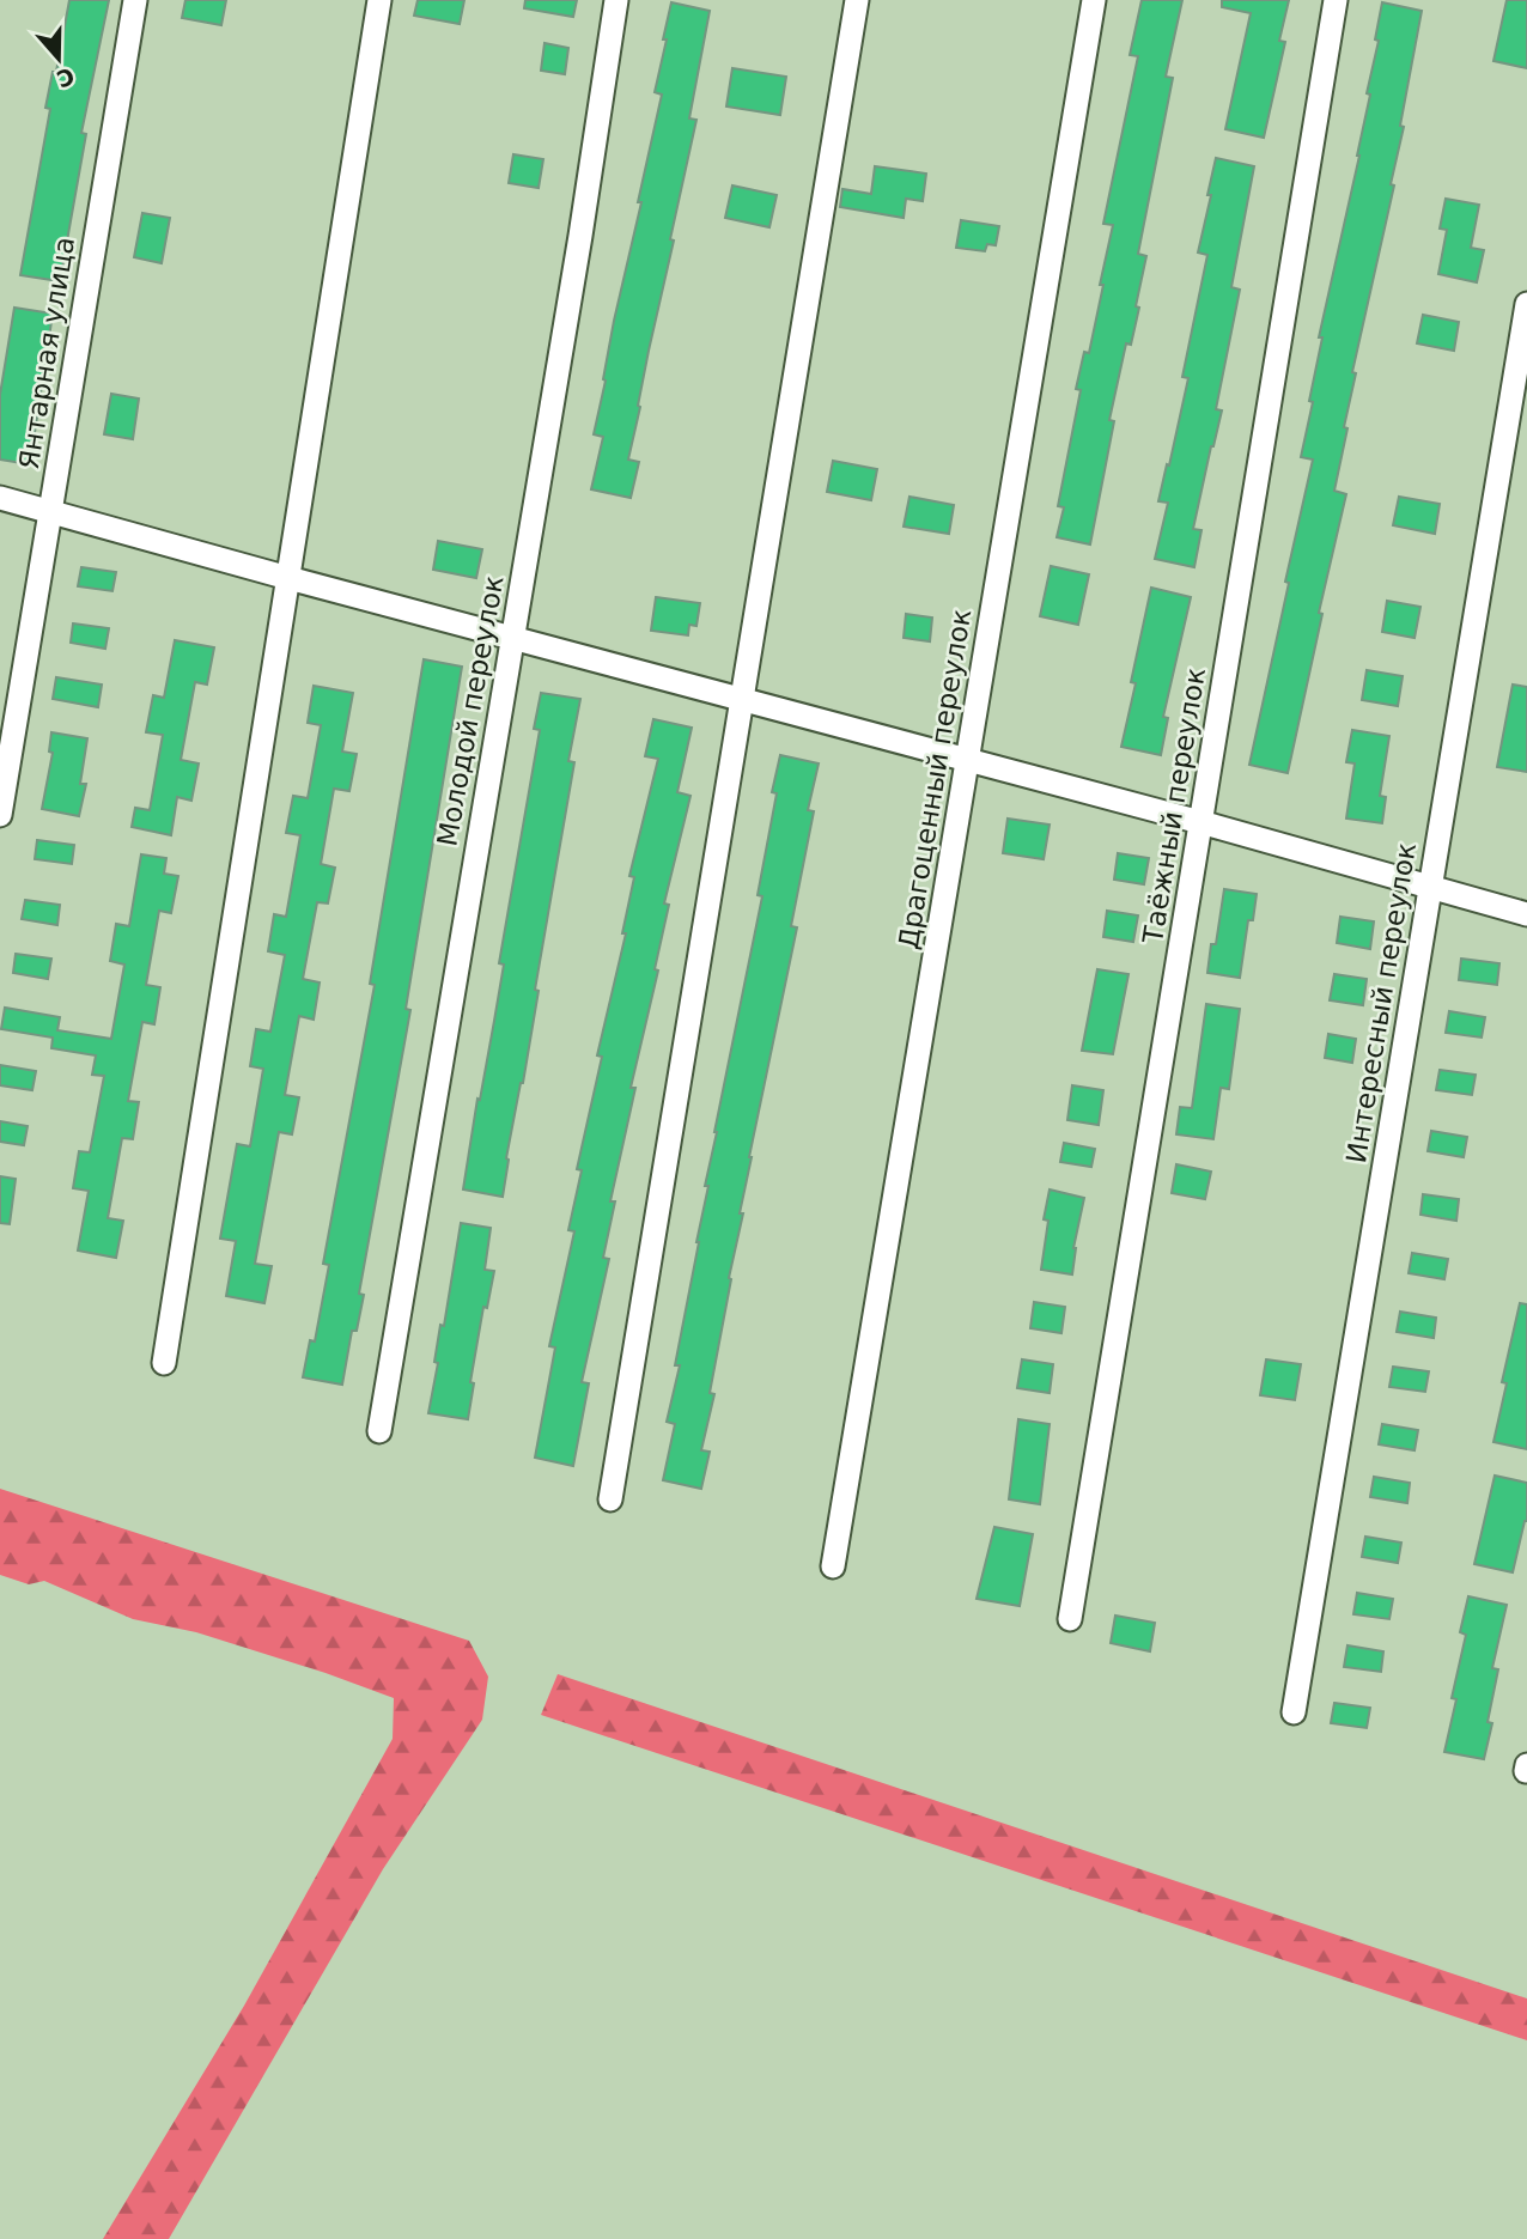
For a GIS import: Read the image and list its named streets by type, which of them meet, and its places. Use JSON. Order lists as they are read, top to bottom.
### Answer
{
  "streets": {
    "street": [
      "Янтарная улица",
      "Молодой переулок",
      "Драгоценный переулок",
      "Таёжный переулок",
      "Интересный переулок"
    ]
  },
  "north": "bottom"
}
